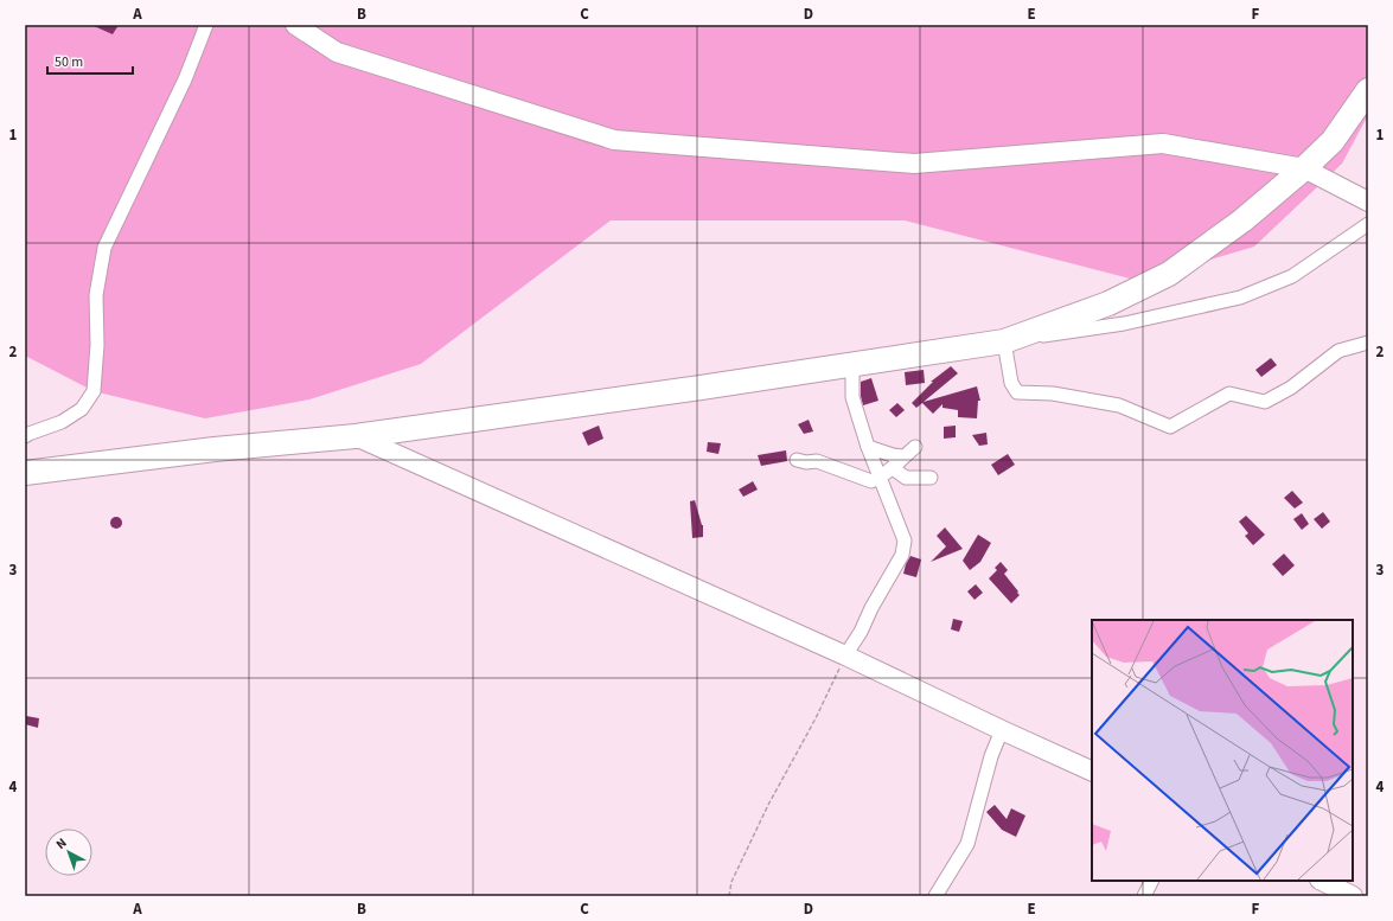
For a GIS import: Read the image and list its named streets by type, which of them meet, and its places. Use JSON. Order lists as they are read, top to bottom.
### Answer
{
  "scale_bar": "50 m",
  "north": "top left",
  "grid": {
    "columns": [
      "A",
      "B",
      "C",
      "D",
      "E",
      "F"
    ],
    "rows": [
      "1",
      "2",
      "3",
      "4"
    ]
  }
}
